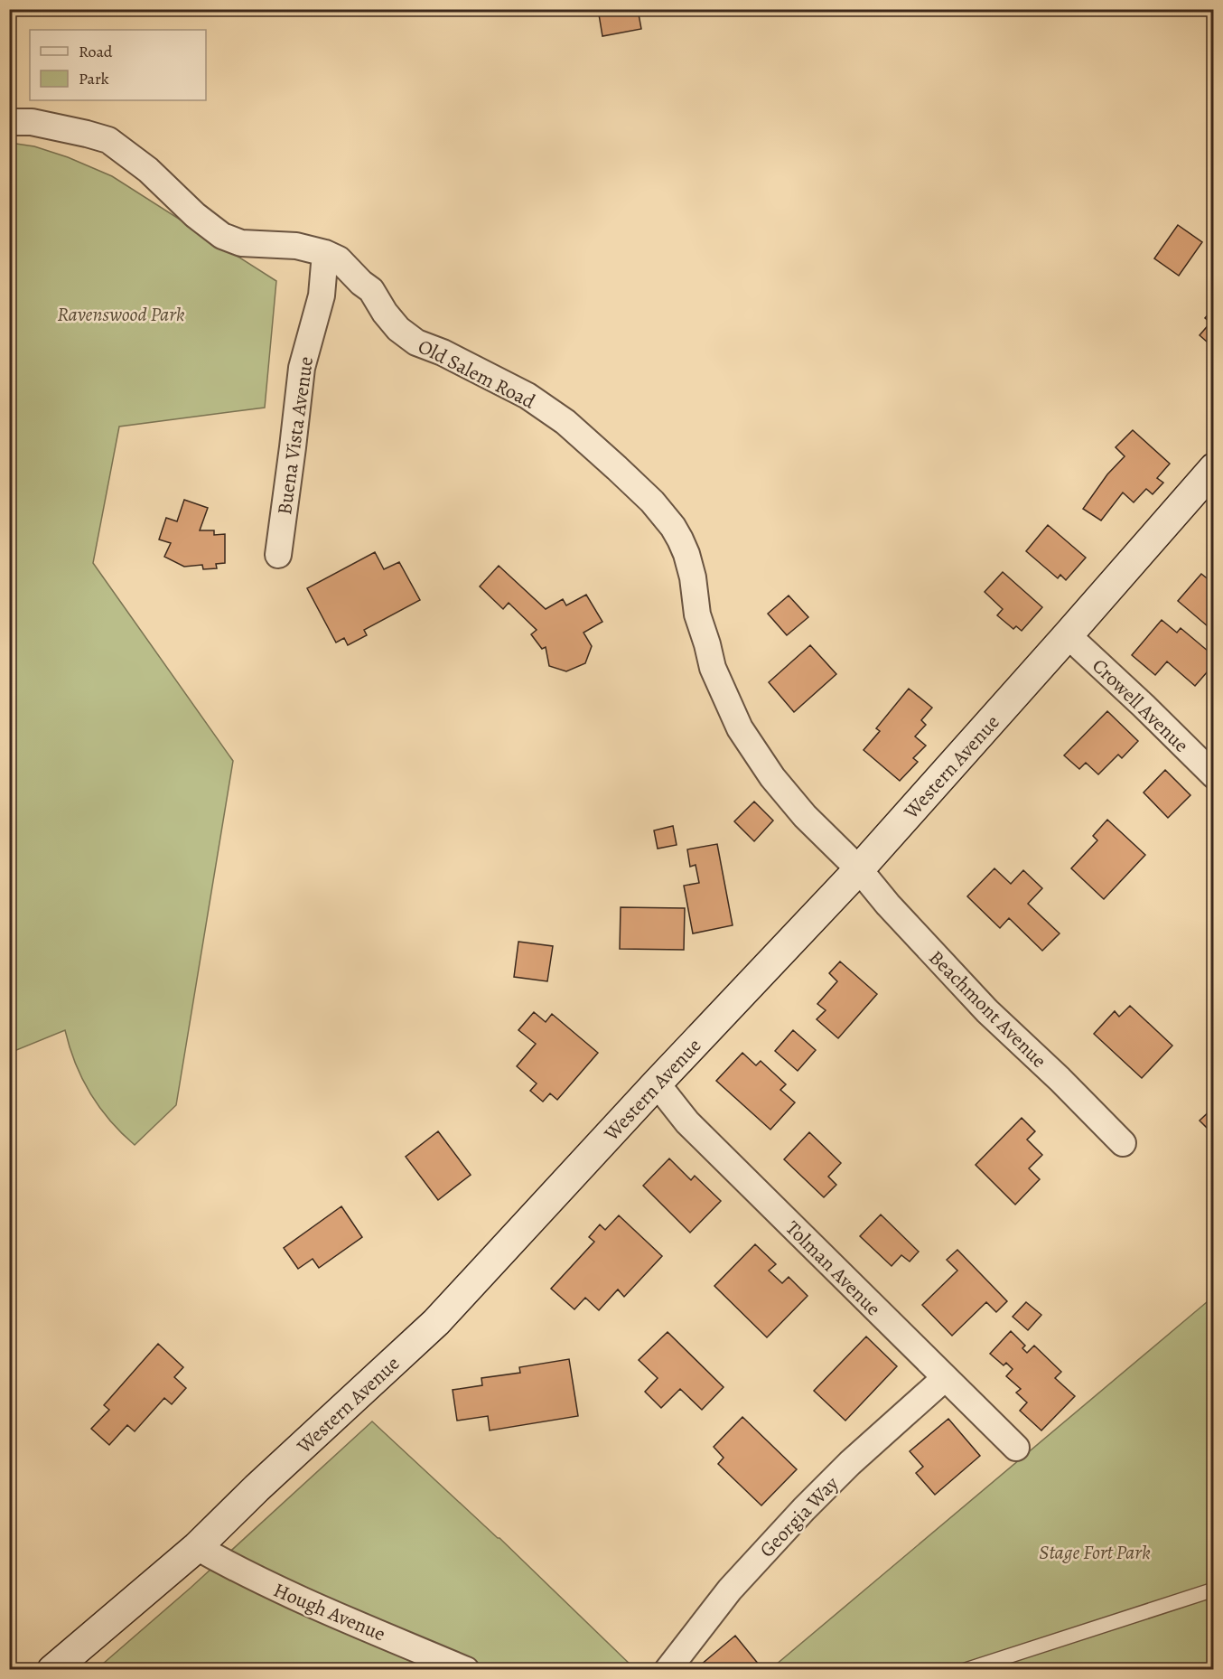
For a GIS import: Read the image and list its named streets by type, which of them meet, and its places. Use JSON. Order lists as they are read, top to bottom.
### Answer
{
  "streets": {
    "main road": ["Western Avenue"],
    "street": [
      "Old Salem Road",
      "Buena Vista Avenue",
      "Crowell Avenue",
      "Beachmont Avenue",
      "Tolman Avenue",
      "Georgia Way",
      "Hough Avenue"
    ]
  },
  "crossings": [
    ["Old Salem Road", "Buena Vista Avenue"],
    ["Old Salem Road", "Western Avenue"],
    ["Old Salem Road", "Beachmont Avenue"],
    ["Crowell Avenue", "Western Avenue"],
    ["Western Avenue", "Beachmont Avenue"],
    ["Western Avenue", "Tolman Avenue"],
    ["Western Avenue", "Hough Avenue"],
    ["Tolman Avenue", "Georgia Way"]
  ],
  "parks": ["Ravenswood Park", "Stage Fort Park"],
  "legend": ["Road", "Park"]
}
